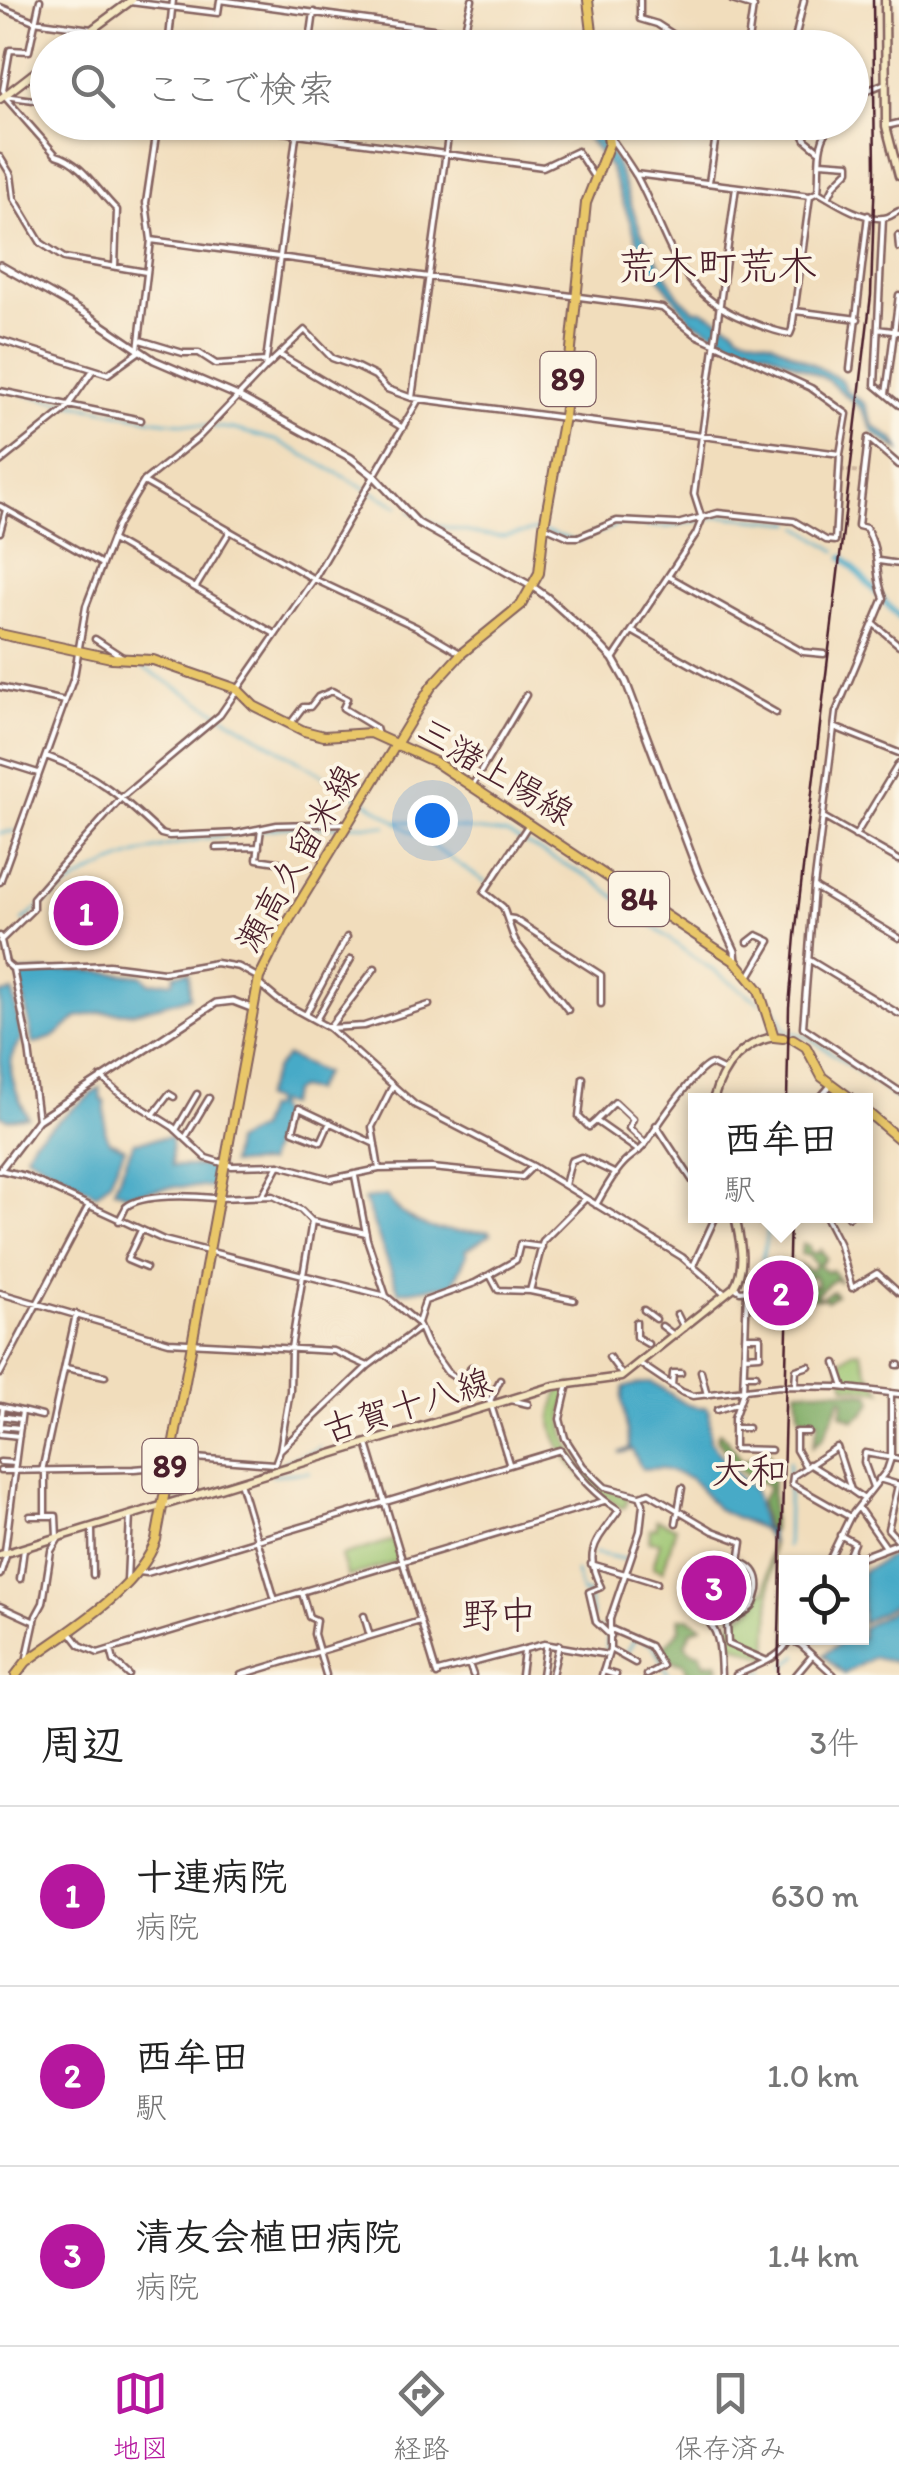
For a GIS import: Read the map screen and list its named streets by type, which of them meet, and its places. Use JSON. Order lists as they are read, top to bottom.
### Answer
{
  "streets": {
    "main road": [
      "89",
      "三潴上陽線",
      "瀬高久留米線",
      "84",
      "古賀十八線"
    ]
  },
  "crossings": [
    ["89", "瀬高久留米線"],
    ["三潴上陽線", "瀬高久留米線"],
    ["瀬高久留米線", "古賀十八線"]
  ],
  "districts": ["荒木町荒木", "大和", "野中"],
  "page": {
    "search": "ここで検索",
    "pins": ["1", "2", "3"],
    "popup": ["西牟田", "駅"],
    "heading": ["周辺", "3件"],
    "list": [
      {
        "mark": "1",
        "name": "十連病院",
        "note": "病院",
        "value": "630 m"
      },
      {
        "mark": "2",
        "name": "西牟田",
        "note": "駅",
        "value": "1.0 km"
      },
      {
        "mark": "3",
        "name": "清友会植田病院",
        "note": "病院",
        "value": "1.4 km"
      }
    ],
    "nav": ["地図", "経路", "保存済み"]
  }
}
